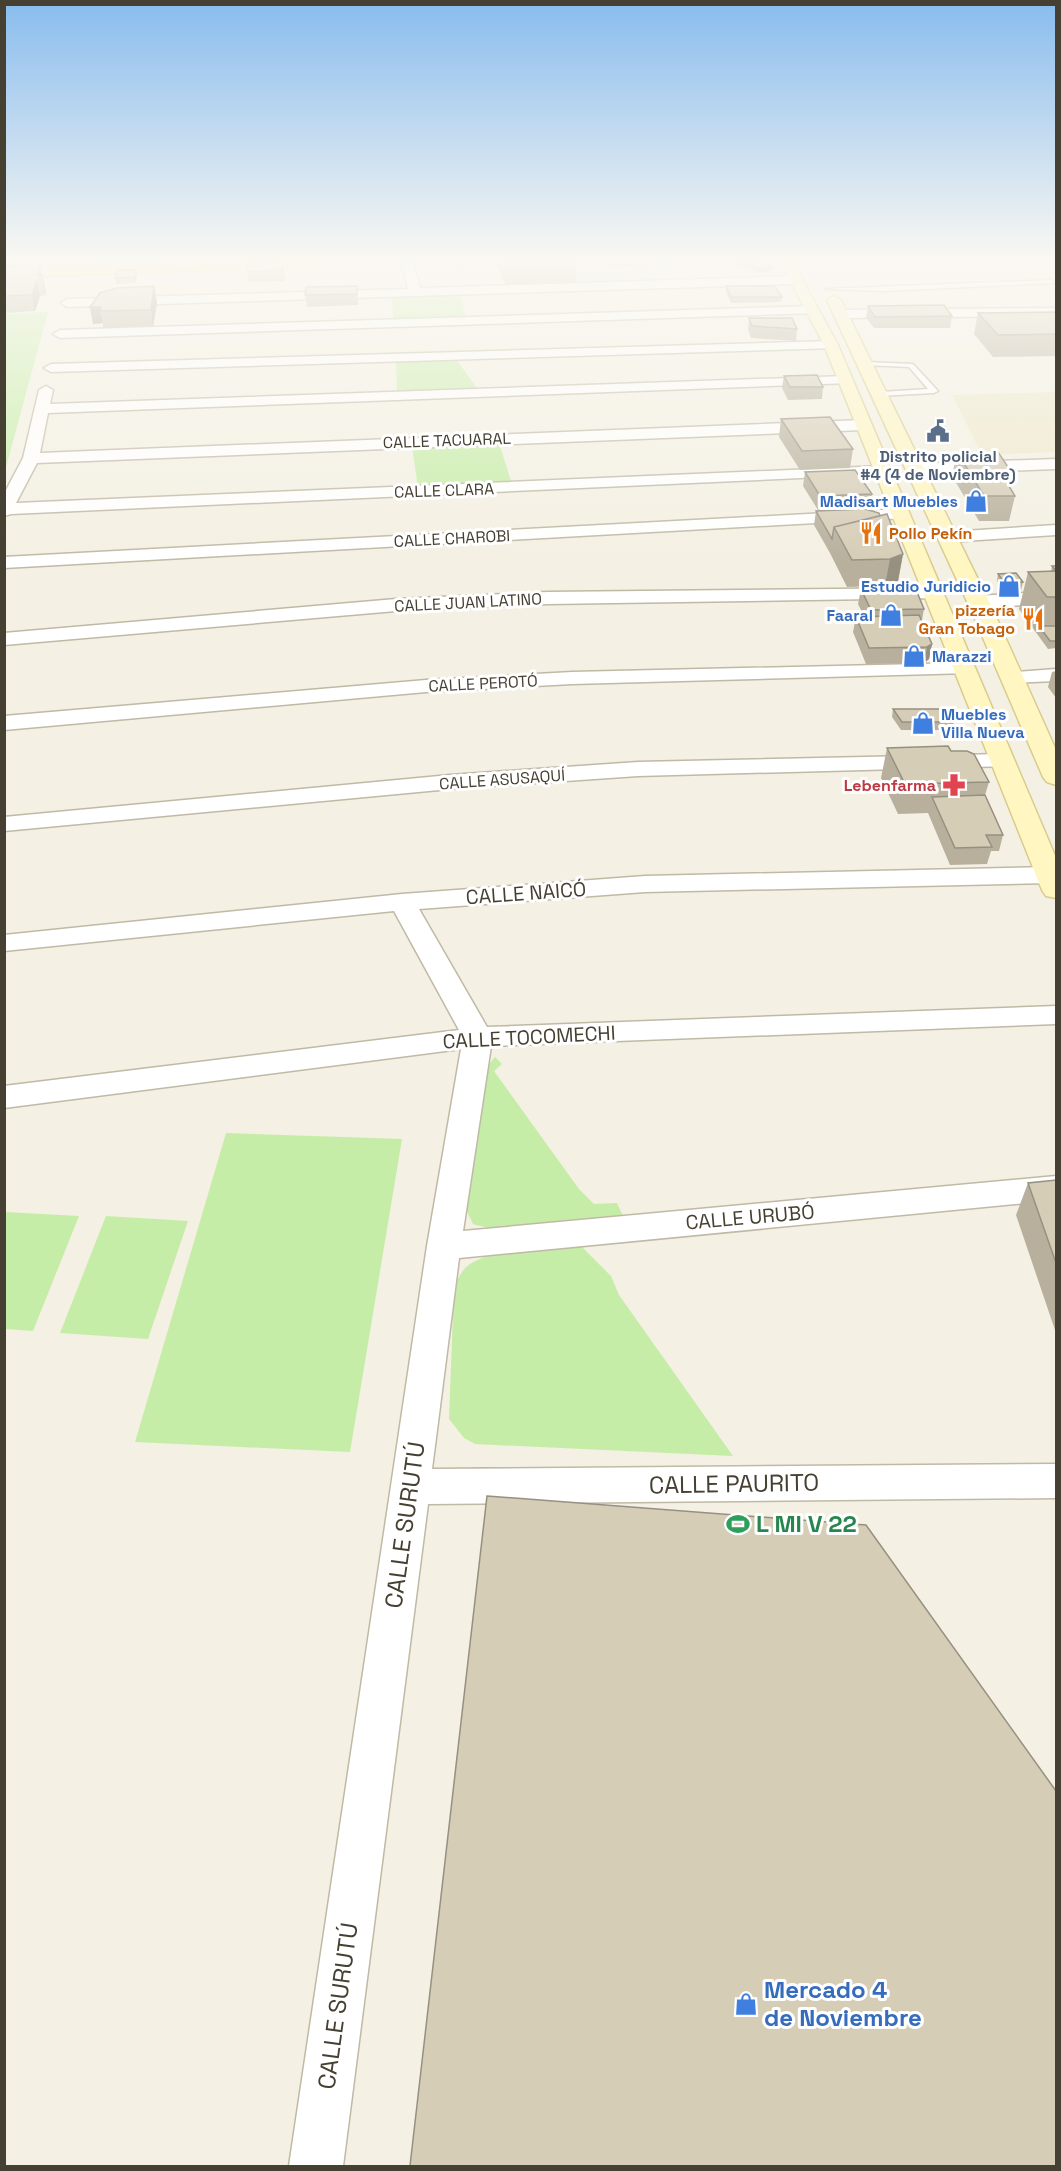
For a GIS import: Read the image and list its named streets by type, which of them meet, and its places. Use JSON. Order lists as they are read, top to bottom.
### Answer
{
  "streets": {
    "street": [
      "CALLE TACUARAL",
      "CALLE CLARA",
      "CALLE CHAROBI",
      "CALLE JUAN LATINO",
      "CALLE PEROTÓ",
      "CALLE ASUSAQUÍ",
      "CALLE NAICÓ",
      "CALLE TOCOMECHI",
      "CALLE URUBÓ",
      "CALLE PAURITO",
      "CALLE SURUTÚ"
    ]
  },
  "crossings": [
    ["CALLE TOCOMECHI", "CALLE SURUTÚ"],
    ["CALLE URUBÓ", "CALLE SURUTÚ"],
    ["CALLE PAURITO", "CALLE SURUTÚ"]
  ],
  "places": {
    "public building": ["Distrito policial #4 (4 de Noviembre)"],
    "shop": [
      "Madisart Muebles",
      "Estudio Juridicio",
      "Faaral",
      "Marazzi",
      "Muebles Villa Nueva",
      "Mercado 4 de Noviembre"
    ],
    "restaurant": ["Pollo Pekín", "pizzería Gran Tobago"],
    "pharmacy": ["Lebenfarma"],
    "sports": ["L MI V 22"]
  }
}
